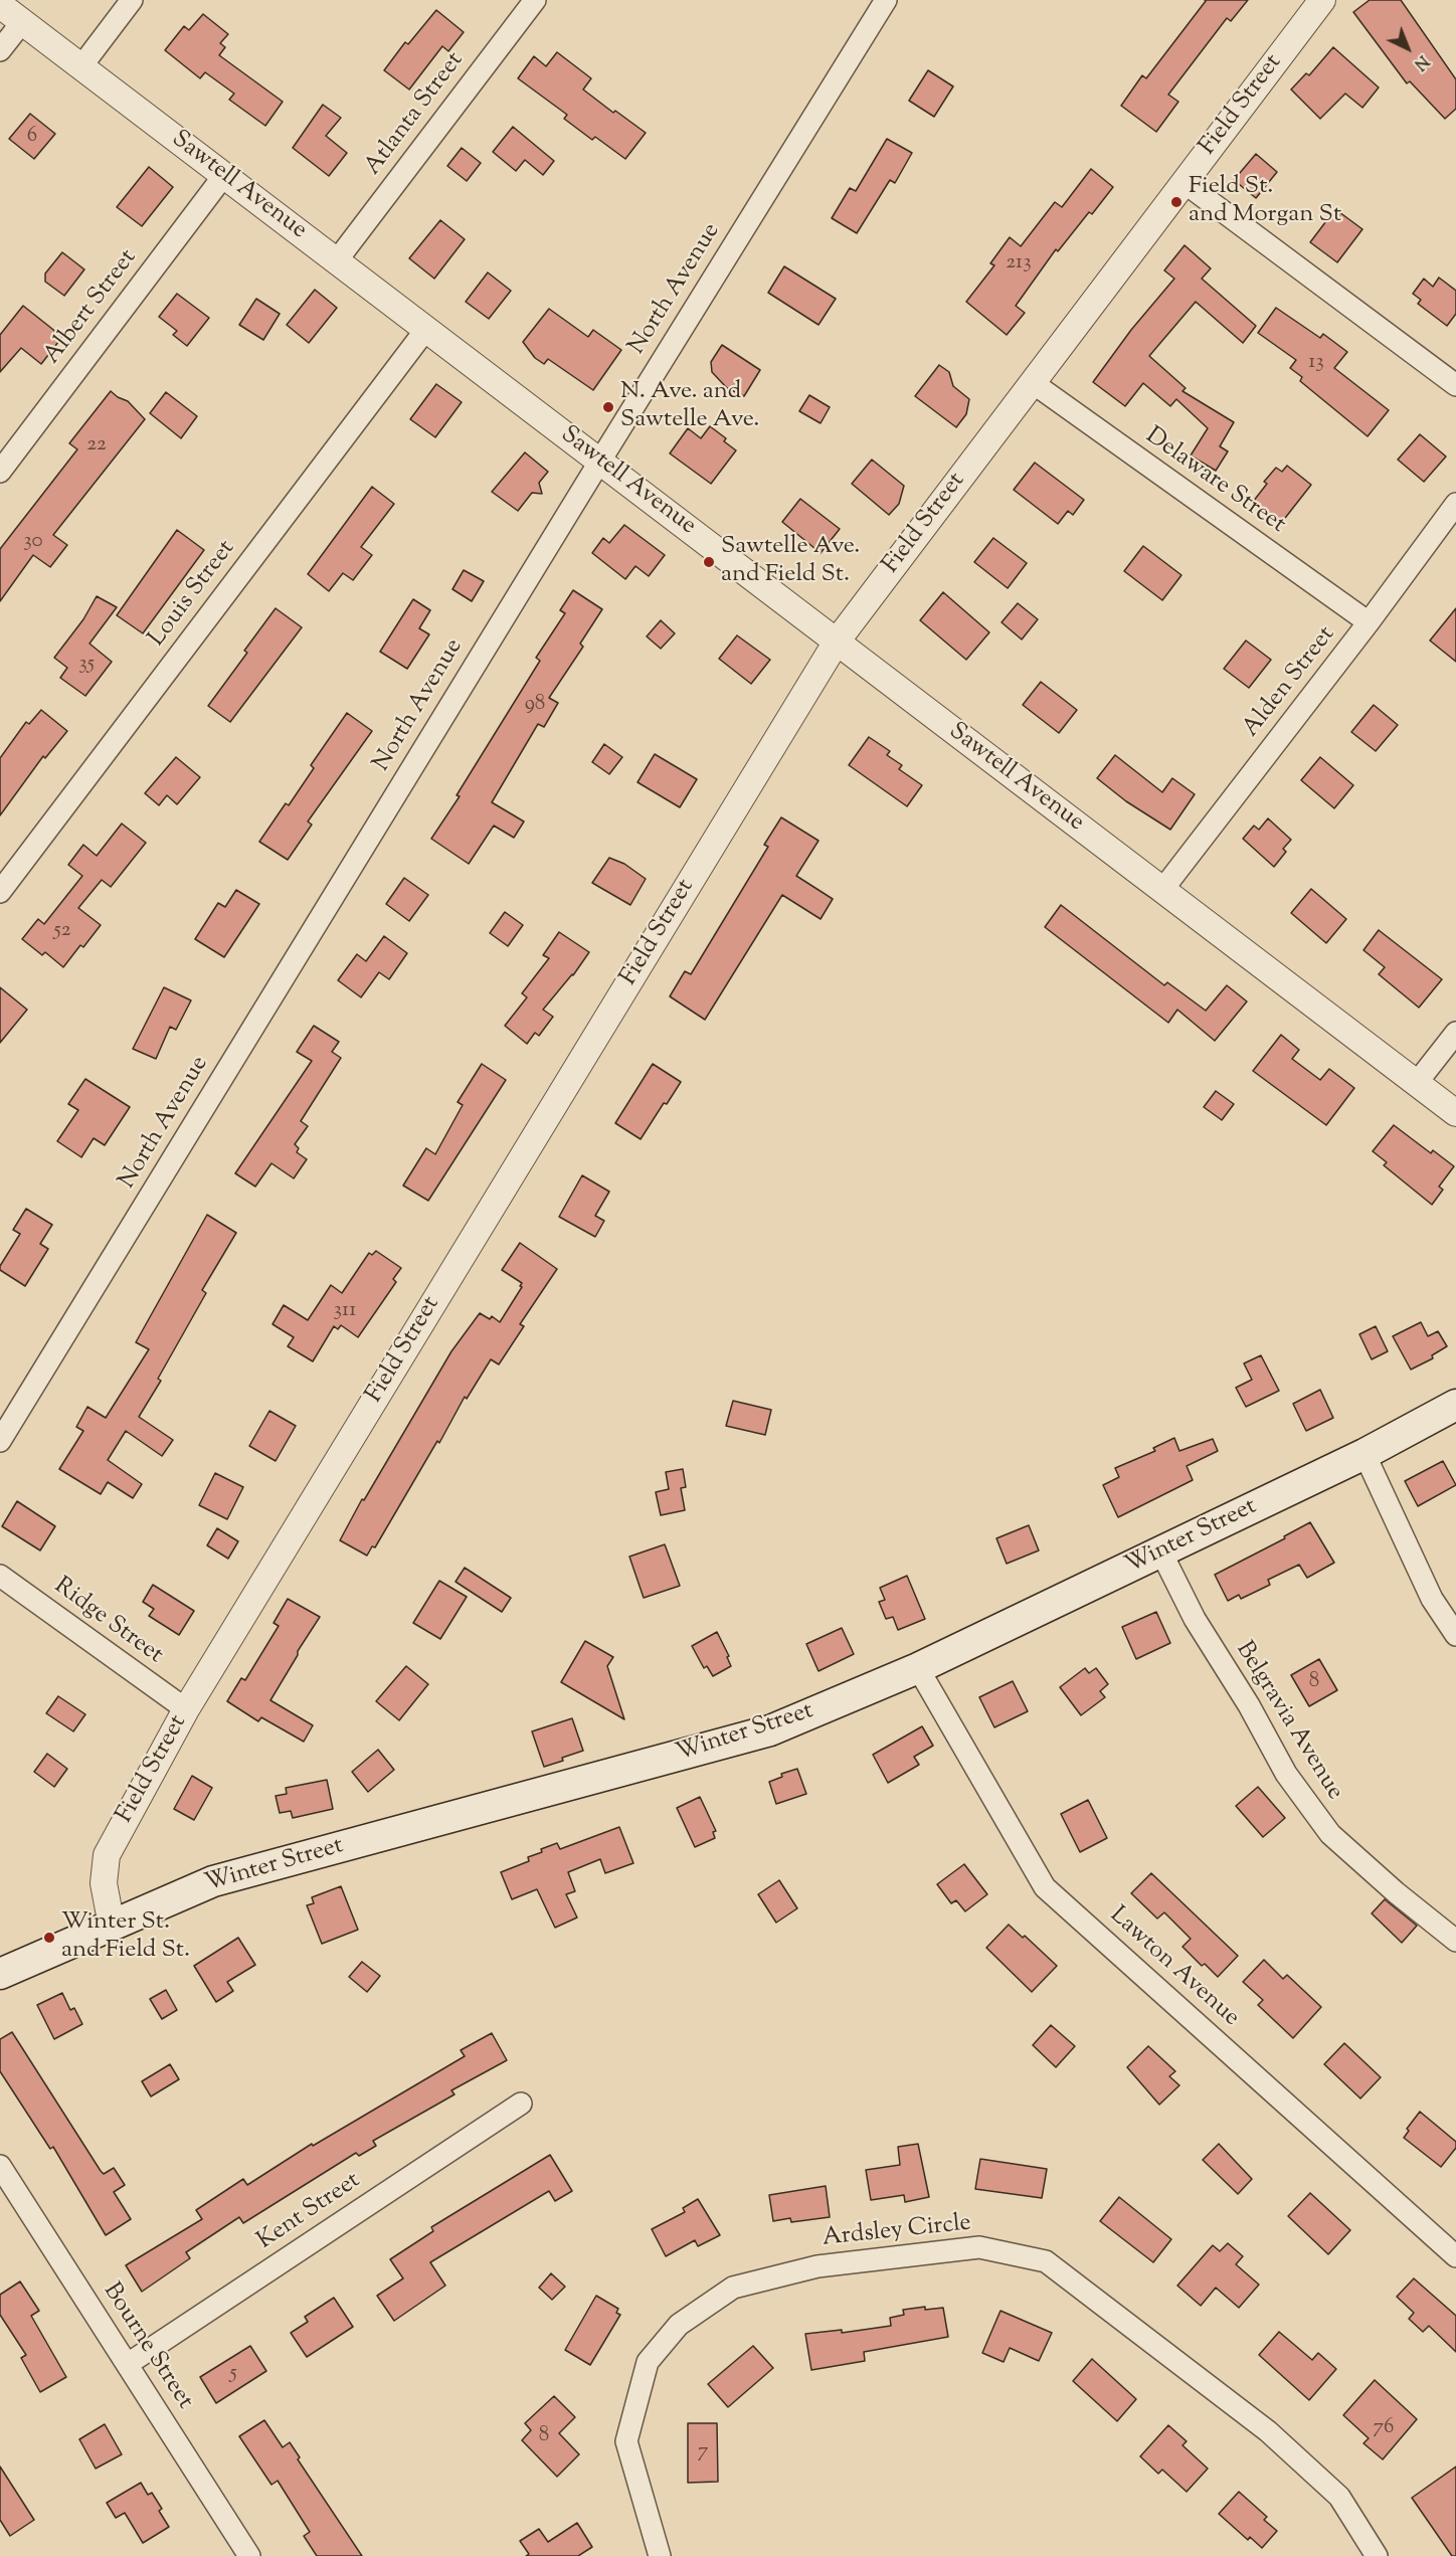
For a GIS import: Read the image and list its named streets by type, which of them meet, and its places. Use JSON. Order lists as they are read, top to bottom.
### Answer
{
  "streets": {
    "main road": ["Winter Street"],
    "street": [
      "Field Street",
      "Atlanta Street",
      "Sawtell Avenue",
      "North Avenue",
      "Albert Street",
      "Delaware Street",
      "Louis Street",
      "Alden Street",
      "Ridge Street",
      "Belgravia Avenue",
      "Lawton Avenue",
      "Kent Street",
      "Ardsley Circle",
      "Bourne Street"
    ]
  },
  "crossings": [
    ["Field Street", "Sawtell Avenue"],
    ["Field Street", "Delaware Street"],
    ["Field Street", "Winter Street"],
    ["Field Street", "Ridge Street"],
    ["Atlanta Street", "Sawtell Avenue"],
    ["Sawtell Avenue", "North Avenue"],
    ["Sawtell Avenue", "Albert Street"],
    ["Sawtell Avenue", "Louis Street"],
    ["Sawtell Avenue", "Alden Street"],
    ["Delaware Street", "Alden Street"],
    ["Winter Street", "Belgravia Avenue"],
    ["Winter Street", "Lawton Avenue"],
    ["Kent Street", "Bourne Street"]
  ],
  "places": [
    "Field St. and Morgan St",
    "N. Ave. and Sawtelle Ave.",
    "Sawtelle Ave. and Field St.",
    "Winter St. and Field St."
  ],
  "house_numbers": [
    "6",
    "213",
    "13",
    "22",
    "30",
    "35",
    "98",
    "52",
    "311",
    "8",
    "5",
    "76",
    "8",
    "7"
  ],
  "north": "bottom right"
}
